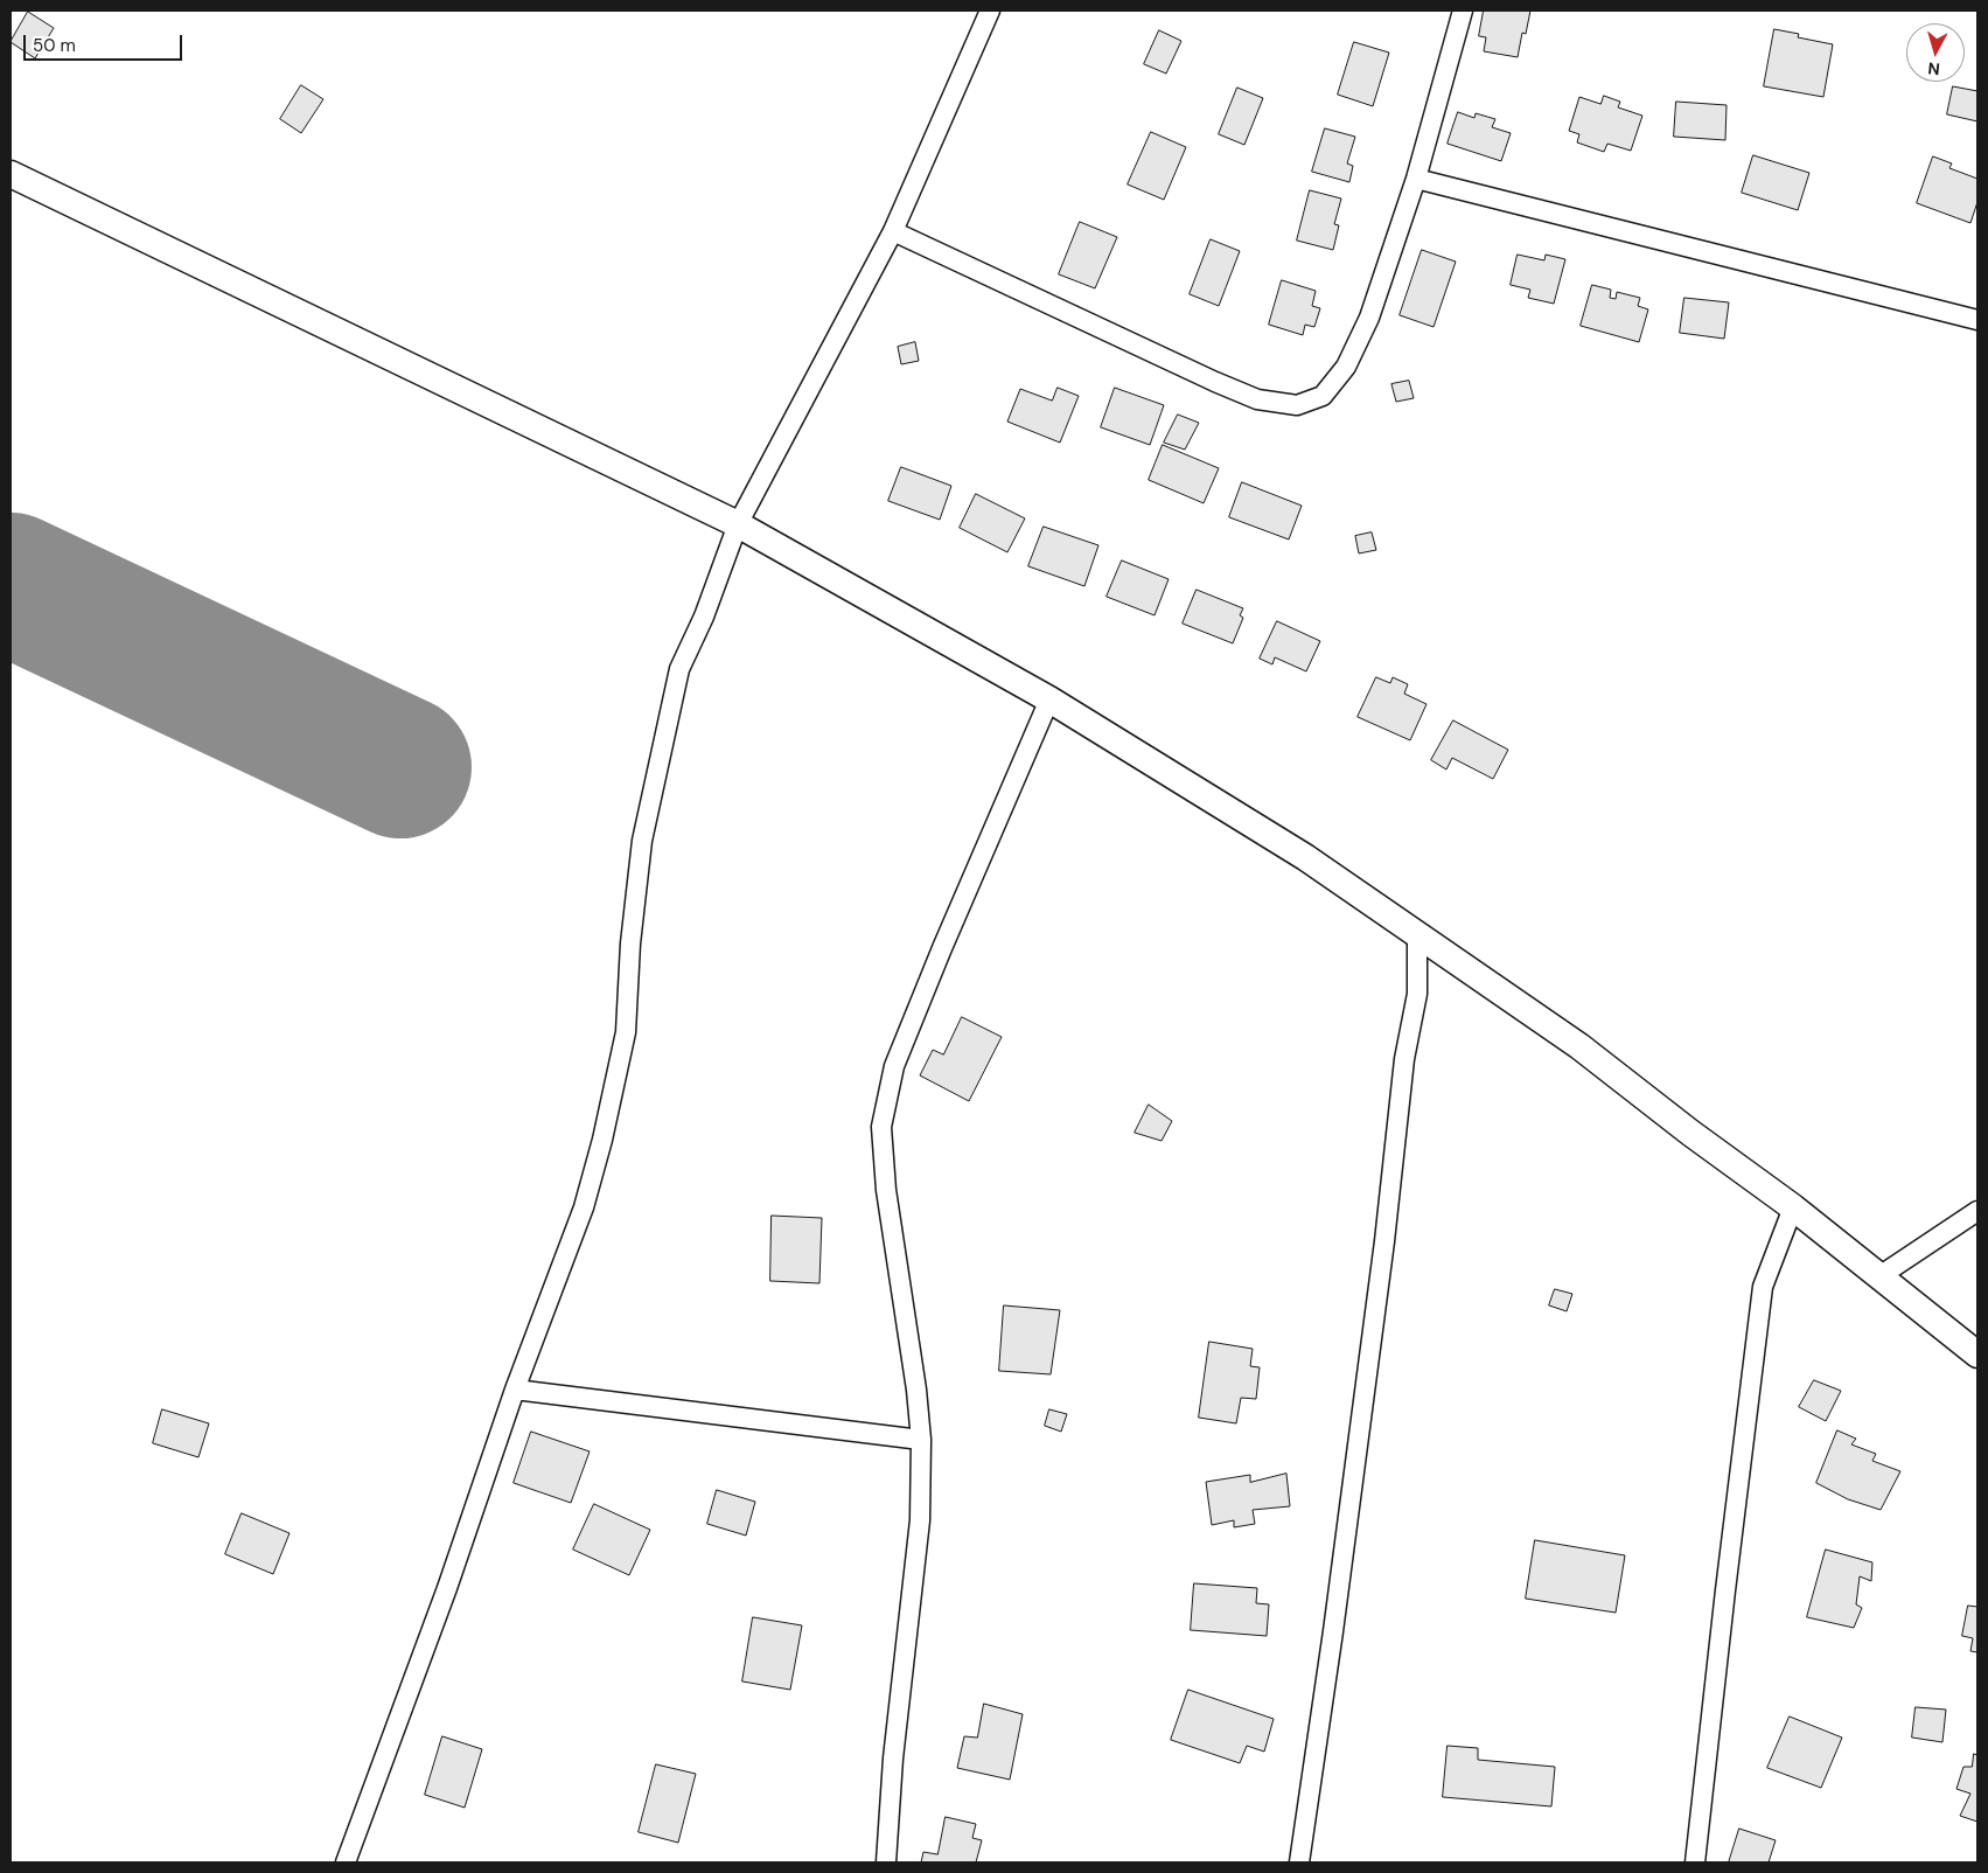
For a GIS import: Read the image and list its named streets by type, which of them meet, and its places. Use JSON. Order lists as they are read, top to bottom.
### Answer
{
  "scale_bar": "50 m",
  "north": "bottom"
}
